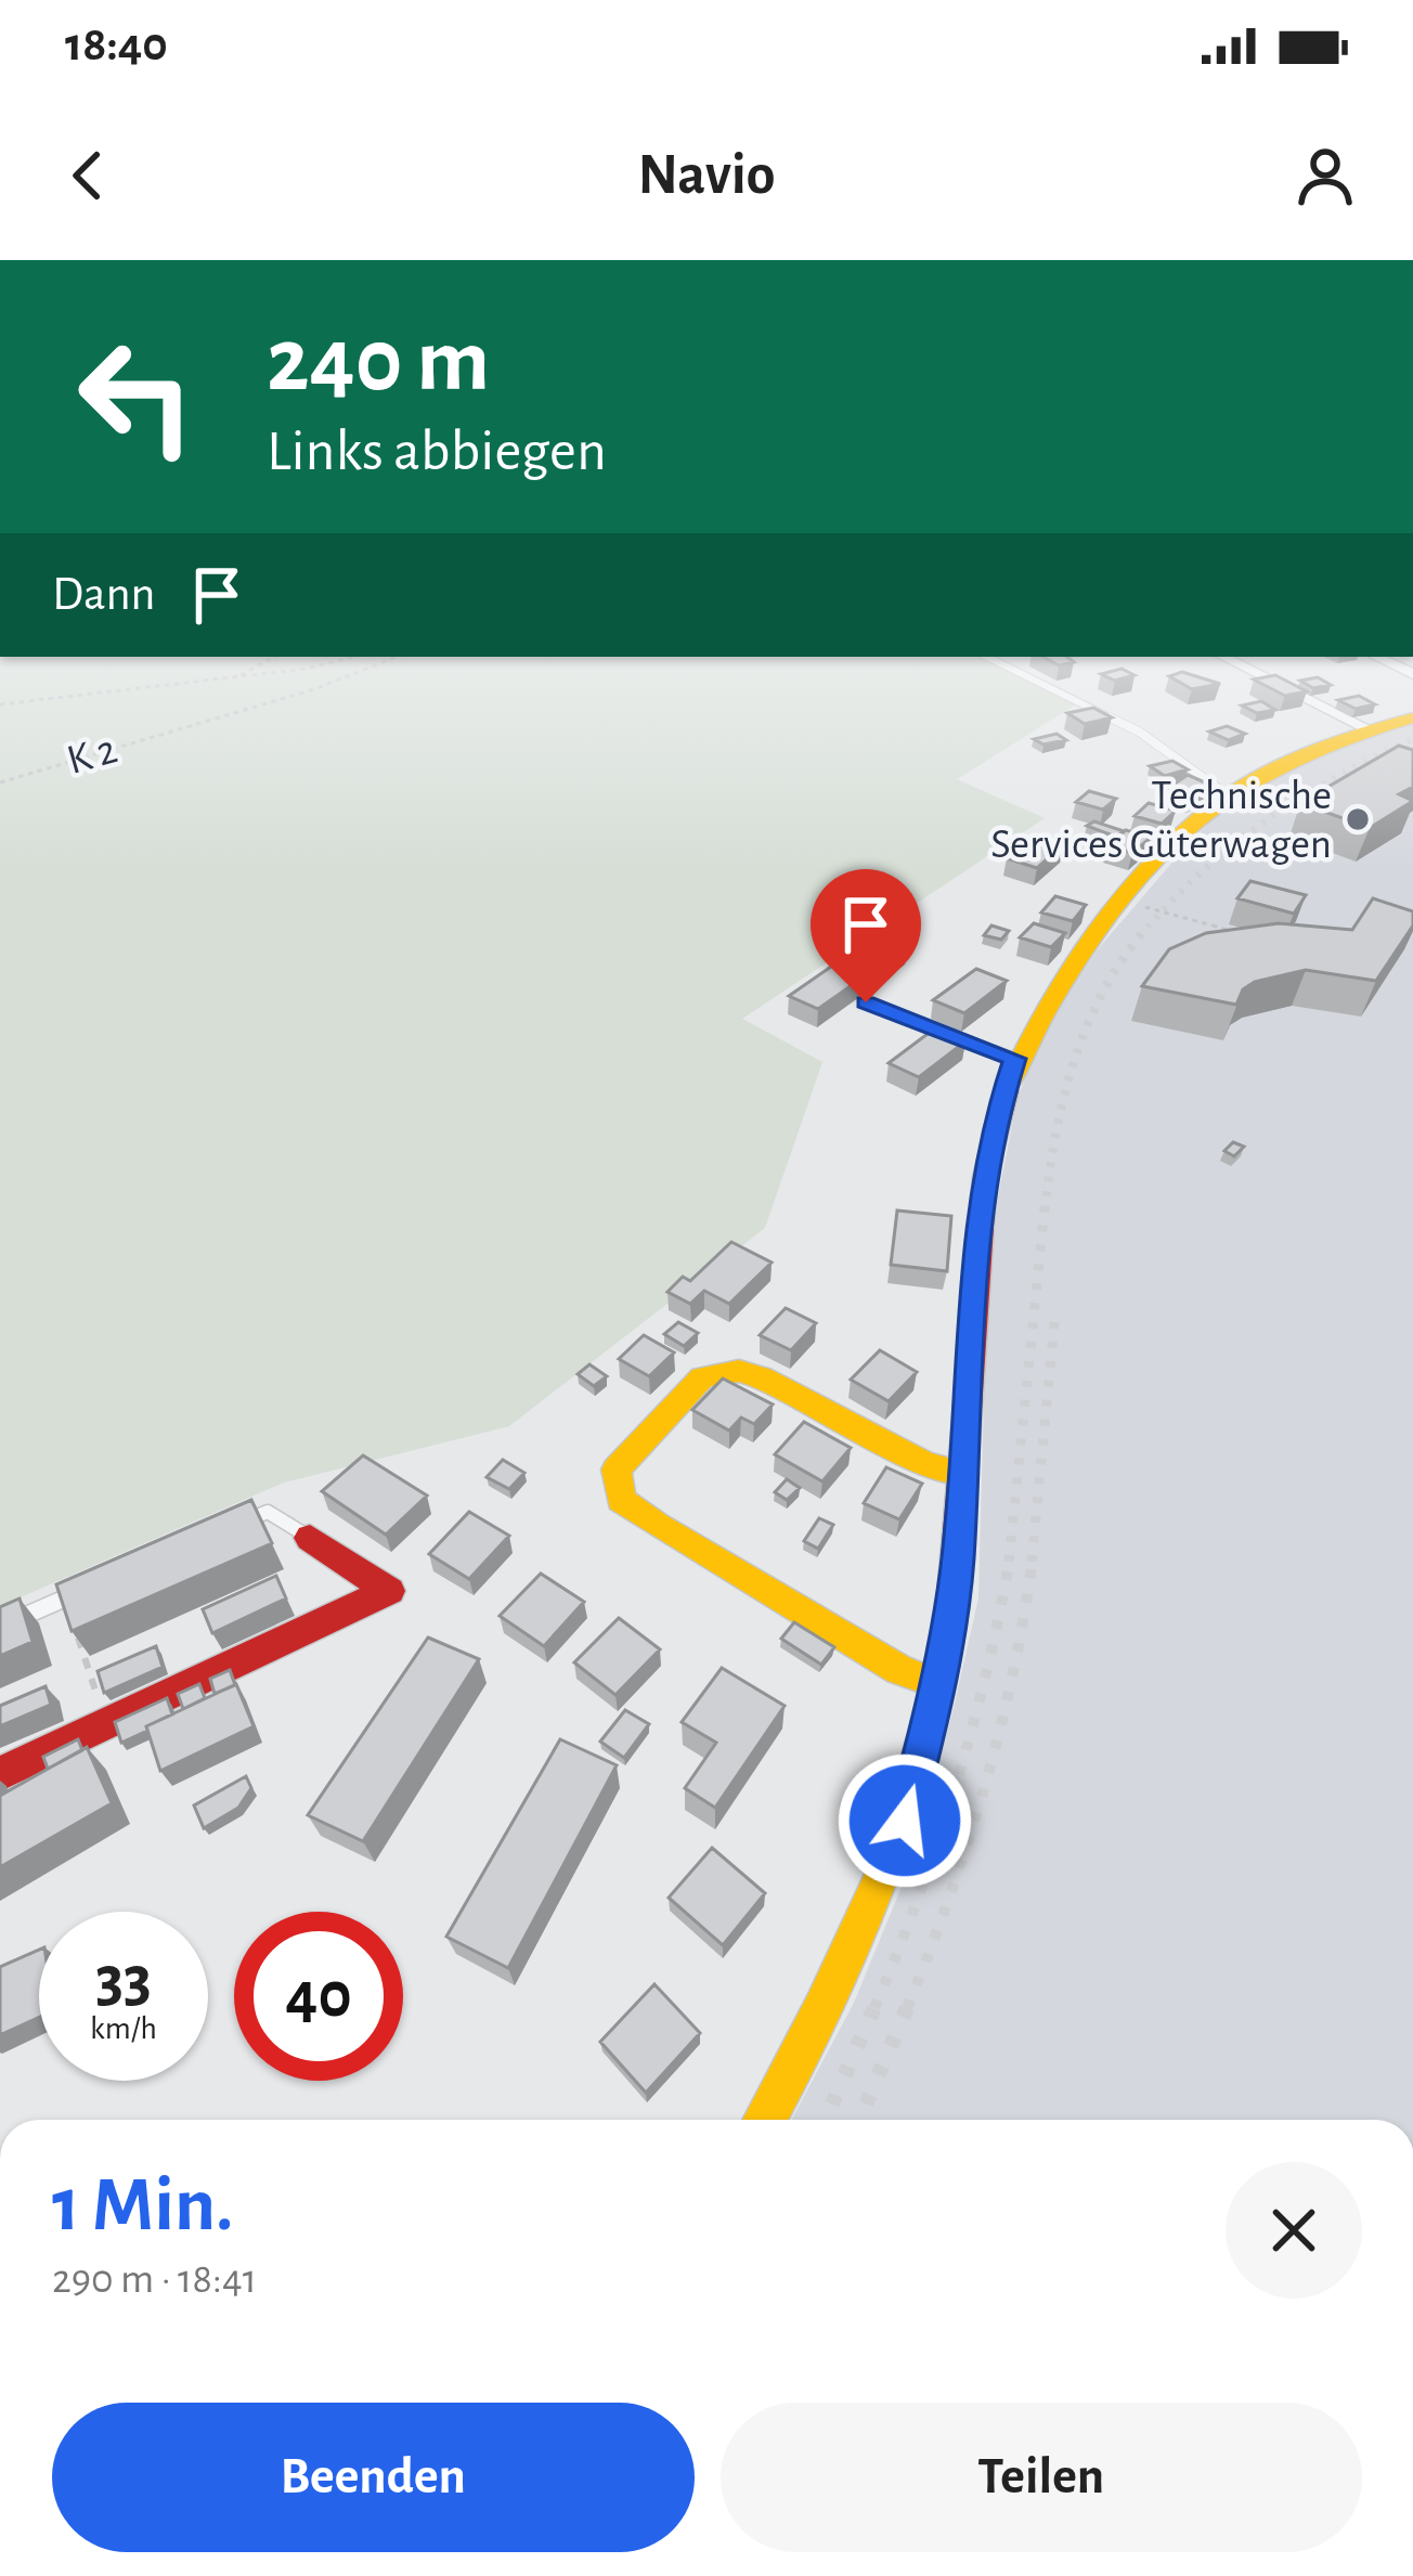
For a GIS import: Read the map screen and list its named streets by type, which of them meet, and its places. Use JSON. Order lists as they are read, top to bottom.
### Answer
{
  "streets": {
    "path": ["K 2"]
  },
  "places": ["Technische Services Güterwagen"],
  "page": {
    "status": "18:40",
    "header": "Navio",
    "turn": ["240 m", "Links abbiegen"],
    "then": "Dann",
    "speed": "33 km/h",
    "limit": "40",
    "heading": ["1 Min.", "290 m · 18:41"],
    "buttons": ["Beenden", "Teilen"]
  }
}
